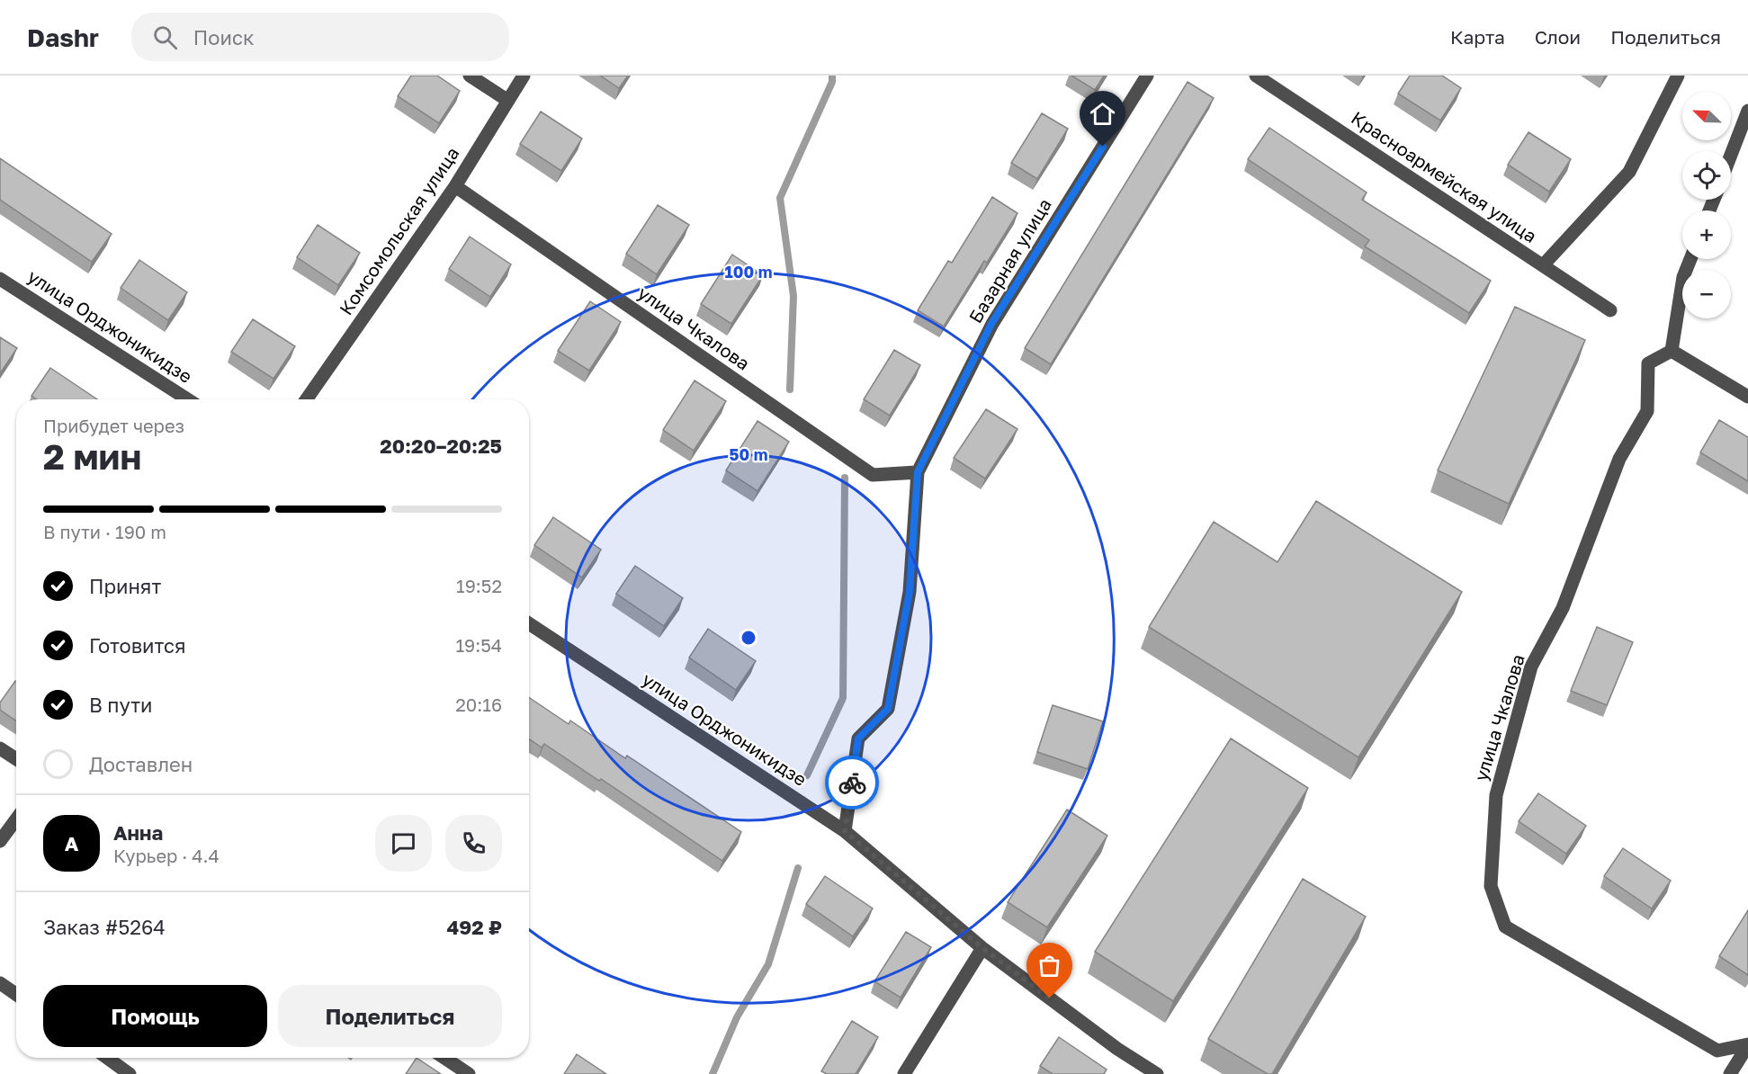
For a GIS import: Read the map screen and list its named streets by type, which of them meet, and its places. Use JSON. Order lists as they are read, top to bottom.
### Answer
{
  "streets": {
    "street": [
      "Красноармейская улица",
      "Комсомольская улица",
      "Базарная улица",
      "улица Орджоникидзе",
      "улица Чкалова"
    ]
  },
  "crossings": [
    ["Комсомольская улица", "улица Чкалова"],
    ["Базарная улица", "улица Чкалова"]
  ],
  "north": "top left",
  "page": {
    "header": "Dashr",
    "search": "Поиск",
    "nav": ["Карта", "Слои", "Поделиться"],
    "map_buttons": ["+", "−"],
    "heading": ["2 мин", "Прибудет через", "20:20–20:25"],
    "panel": [
      "Анна",
      "Курьер · 4.4",
      "Заказ #5264",
      "492 ₽"
    ],
    "bar": "В пути · 190 m",
    "list": [
      ["Принят", "19:52"],
      ["Готовится", "19:54"],
      ["В пути", "20:16"],
      "Доставлен"
    ],
    "round": "А",
    "buttons": ["Помощь", "Поделиться"]
  },
  "rings": ["100 m", "50 m"]
}
